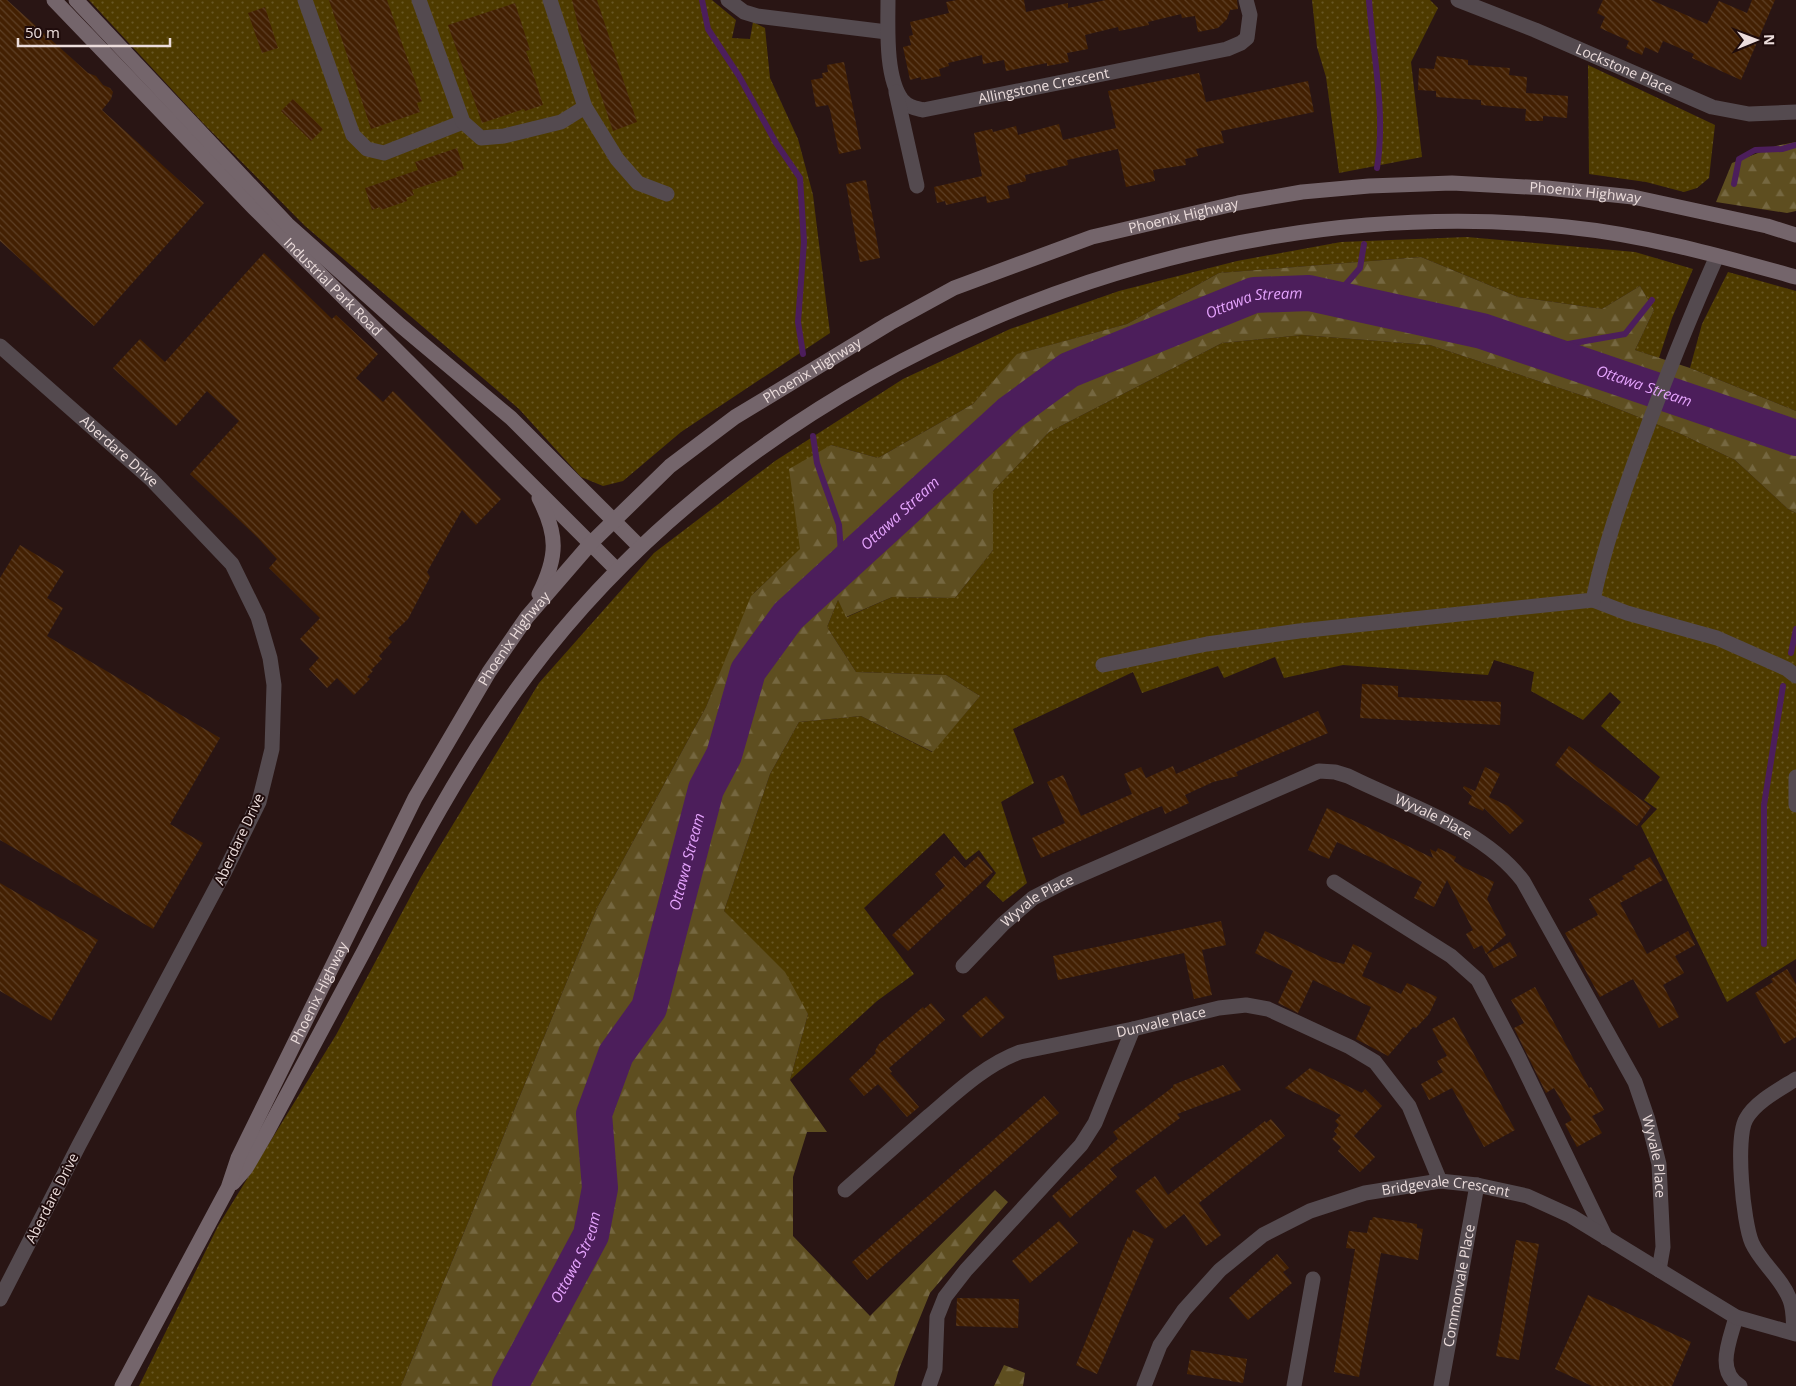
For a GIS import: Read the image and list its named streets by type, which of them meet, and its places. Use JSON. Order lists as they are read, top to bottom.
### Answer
{
  "streets": {
    "main road": ["Phoenix Highway", "Industrial Park Road"],
    "street": [
      "Lockstone Place",
      "Allingstone Crescent",
      "Aberdare Drive",
      "Wyvale Place",
      "Dunvale Place",
      "Bridgevale Crescent",
      "Commonvale Place"
    ]
  },
  "crossings": [
    ["Phoenix Highway", "Industrial Park Road"],
    ["Wyvale Place", "Bridgevale Crescent"],
    ["Dunvale Place", "Bridgevale Crescent"],
    ["Bridgevale Crescent", "Commonvale Place"]
  ],
  "water": ["Ottawa Stream"],
  "scale_bar": "50 m",
  "north": "right"
}
